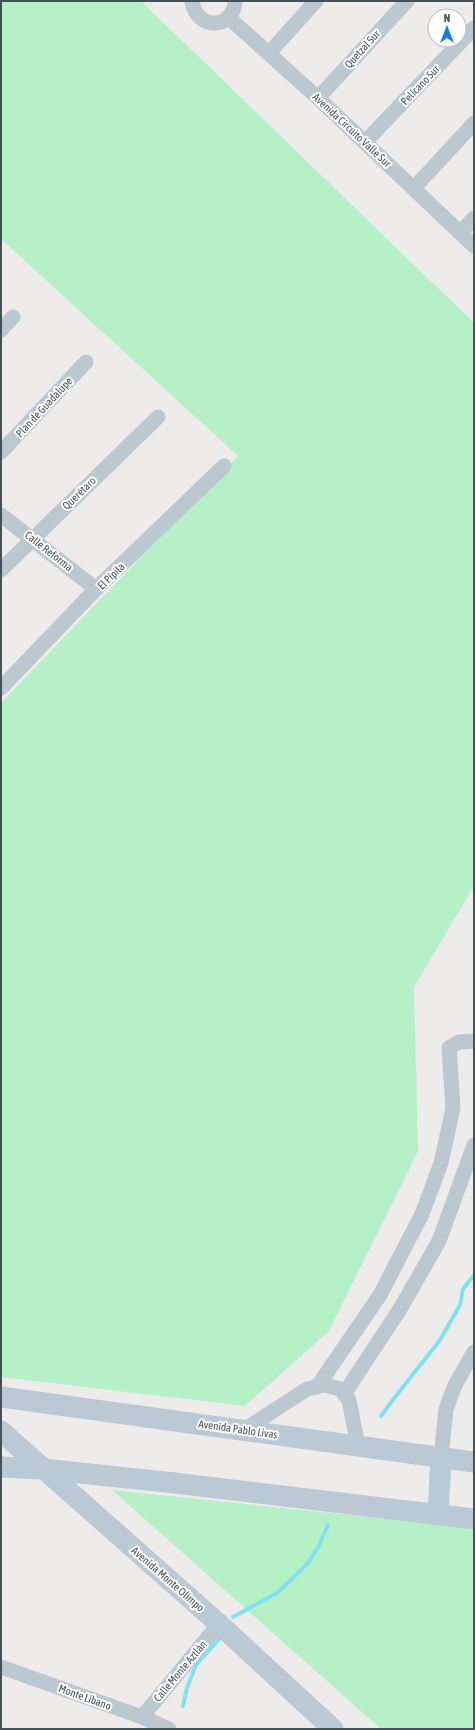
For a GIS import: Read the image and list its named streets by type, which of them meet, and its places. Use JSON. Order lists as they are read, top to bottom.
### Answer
{
  "streets": {
    "main road": ["Avenida Pablo Livas", "Avenida Monte Olimpo"],
    "street": [
      "Quetzal Sur",
      "Pelícano Sur",
      "Avenida Circuito Valle Sur",
      "Plan de Guadalupe",
      "Querétaro",
      "Calle Reforma",
      "El Pípila",
      "Calle Monte Aztlán",
      "Monte Líbano"
    ]
  },
  "crossings": [
    ["Quetzal Sur", "Avenida Circuito Valle Sur"],
    ["Pelícano Sur", "Avenida Circuito Valle Sur"],
    ["Querétaro", "Calle Reforma"],
    ["Calle Reforma", "El Pípila"],
    ["Avenida Monte Olimpo", "Calle Monte Aztlán"],
    ["Calle Monte Aztlán", "Monte Líbano"]
  ],
  "north": "top"
}
